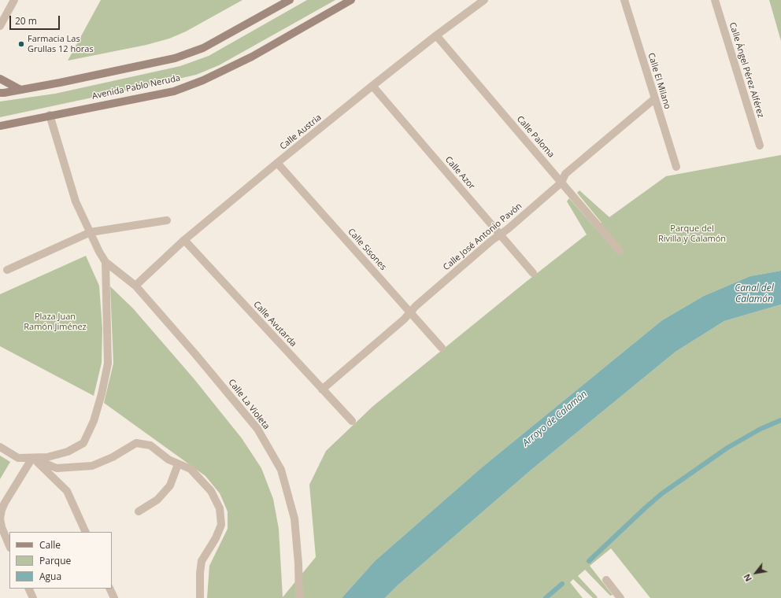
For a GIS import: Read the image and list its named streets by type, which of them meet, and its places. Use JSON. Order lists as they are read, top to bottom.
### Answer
{
  "streets": {
    "main road": ["Avenida Pablo Neruda"],
    "street": [
      "Calle Ángel Pérez Alférez",
      "Calle El Milano",
      "Calle Austria",
      "Calle Paloma",
      "Calle Azor",
      "Calle José Antonio Pavón",
      "Calle Sisones",
      "Calle Avutarda",
      "Calle La Violeta"
    ]
  },
  "crossings": [
    ["Calle El Milano", "Calle José Antonio Pavón"],
    ["Calle Austria", "Calle Paloma"],
    ["Calle Austria", "Calle Azor"],
    ["Calle Austria", "Calle Sisones"],
    ["Calle Austria", "Calle Avutarda"],
    ["Calle Austria", "Calle La Violeta"],
    ["Calle Paloma", "Calle José Antonio Pavón"],
    ["Calle Azor", "Calle José Antonio Pavón"],
    ["Calle José Antonio Pavón", "Calle Sisones"],
    ["Calle José Antonio Pavón", "Calle Avutarda"]
  ],
  "water": ["Canal del Calamón", "Arroyo de Calamón"],
  "parks": ["Parque del Rivilla y Calamón", "Plaza Juan Ramón Jiménez"],
  "places": ["Farmacia Las Grullas 12 horas"],
  "legend": ["Calle", "Parque", "Agua"],
  "scale_bar": "20 m",
  "north": "bottom left"
}
